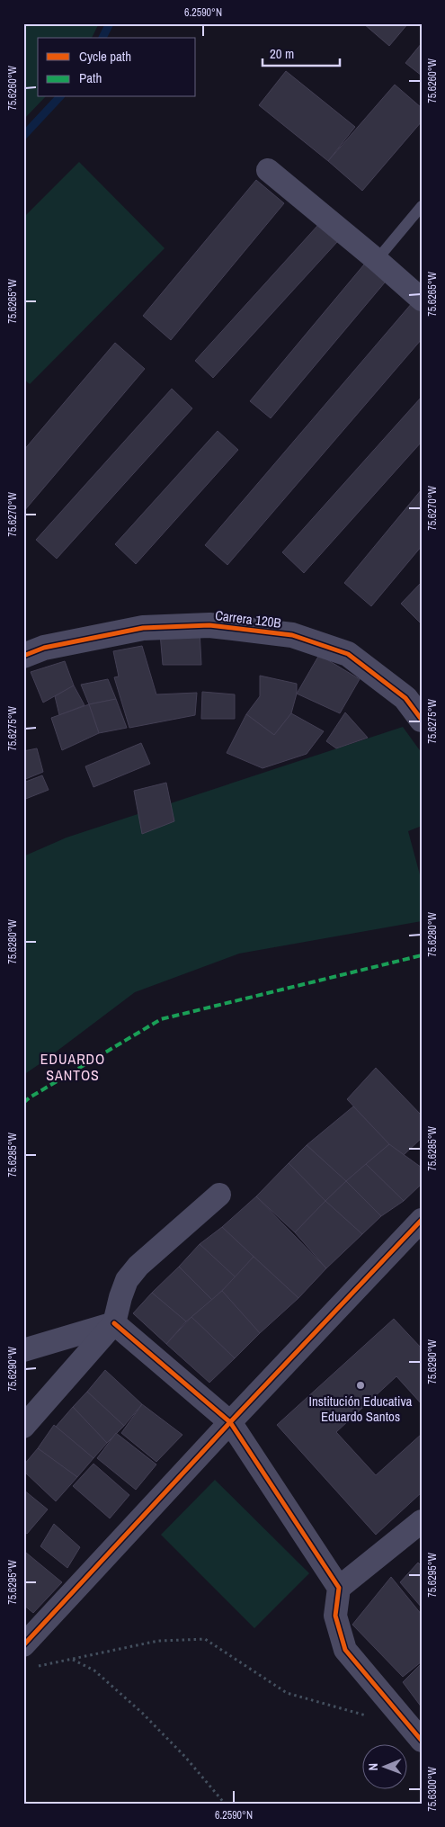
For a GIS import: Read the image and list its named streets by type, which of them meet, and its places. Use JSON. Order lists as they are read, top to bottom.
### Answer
{
  "streets": {
    "street": ["Carrera 120B"]
  },
  "districts": ["EDUARDO SANTOS"],
  "places": ["Institución Educativa Eduardo Santos"],
  "legend": ["Cycle path", "Path"],
  "scale_bar": "20 m",
  "north": "left",
  "coordinates": [
    "6.2590°N",
    "75.6260°W",
    "75.6265°W",
    "75.6270°W",
    "75.6275°W",
    "75.6280°W",
    "75.6285°W",
    "75.6290°W",
    "75.6295°W",
    "75.6300°W"
  ]
}
